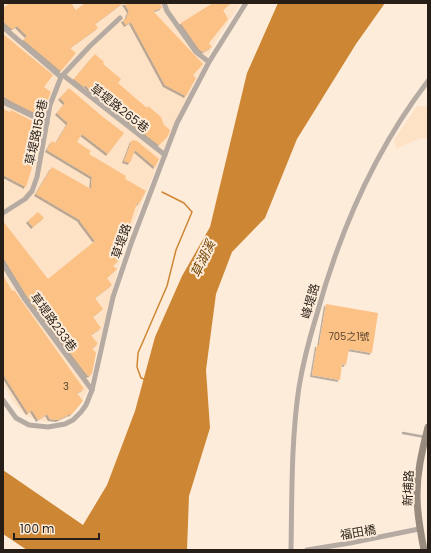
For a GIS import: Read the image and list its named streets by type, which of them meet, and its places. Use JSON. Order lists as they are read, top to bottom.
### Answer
{
  "streets": {
    "street": [
      "草堤路265巷",
      "草堤路158巷",
      "草堤路",
      "峰堤路",
      "草堤路233巷",
      "新埔路",
      "福田橋"
    ]
  },
  "crossings": [
    ["草堤路265巷", "草堤路158巷"],
    ["草堤路265巷", "草堤路"],
    ["草堤路", "草堤路233巷"],
    ["新埔路", "福田橋"]
  ],
  "water": ["草湖溪"],
  "house_numbers": ["705之1號", "3"],
  "scale_bar": "100 m"
}
